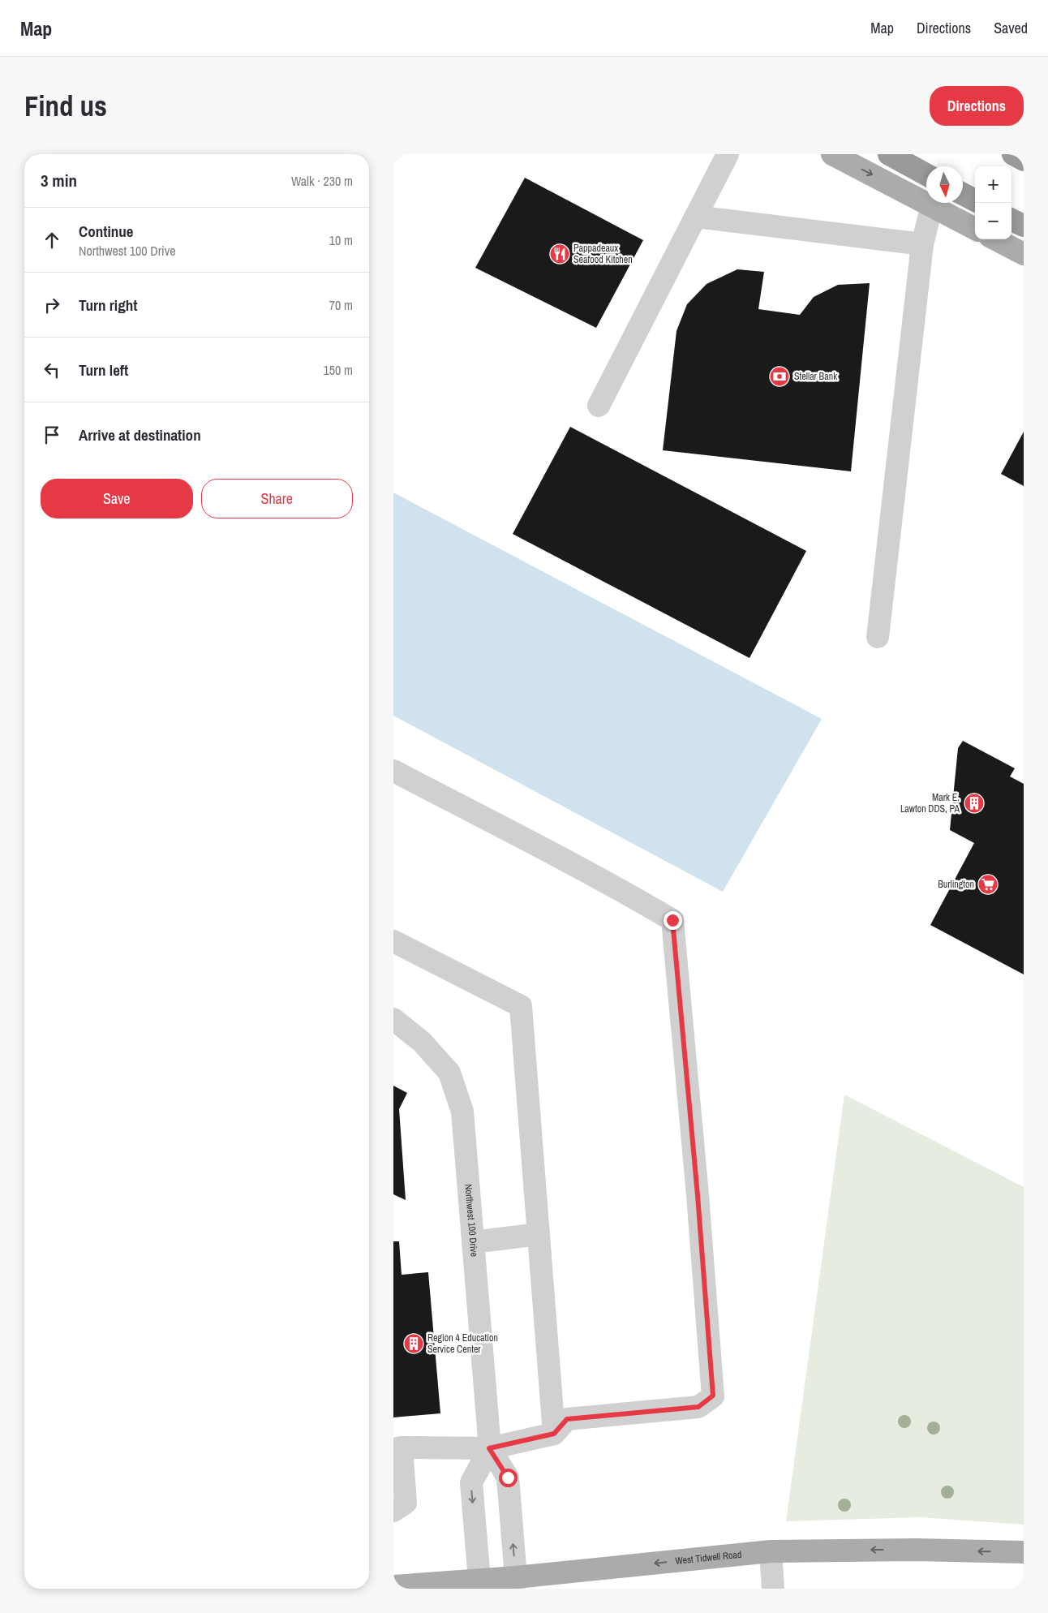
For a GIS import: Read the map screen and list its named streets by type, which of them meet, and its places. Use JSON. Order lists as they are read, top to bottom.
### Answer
{
  "streets": {
    "main road": ["West Tidwell Road"],
    "street": ["Northwest 100 Drive"]
  },
  "crossings": [
    ["Northwest 100 Drive", "West Tidwell Road"]
  ],
  "one_way": ["West Tidwell Road"],
  "places": {
    "restaurant": ["Pappadeaux Seafood Kitchen"],
    "bank": ["Stellar Bank"],
    "building": ["Mark E. Lawton DDS, PA", "Region 4 Education Service Center"],
    "supermarket": ["Burlington"]
  },
  "north": "bottom",
  "page": {
    "header": "Map",
    "nav": ["Map", "Directions", "Saved"],
    "buttons": [
      "Directions",
      ["Save", "Share"]
    ],
    "title": "Find us",
    "heading": ["3 min", "Walk · 230 m"],
    "map_buttons": ["+", "−"],
    "list": [
      ["Continue", "Northwest 100 Drive", "10 m"],
      ["Turn right", "70 m"],
      ["Turn left", "150 m"],
      "Arrive at destination"
    ]
  }
}
